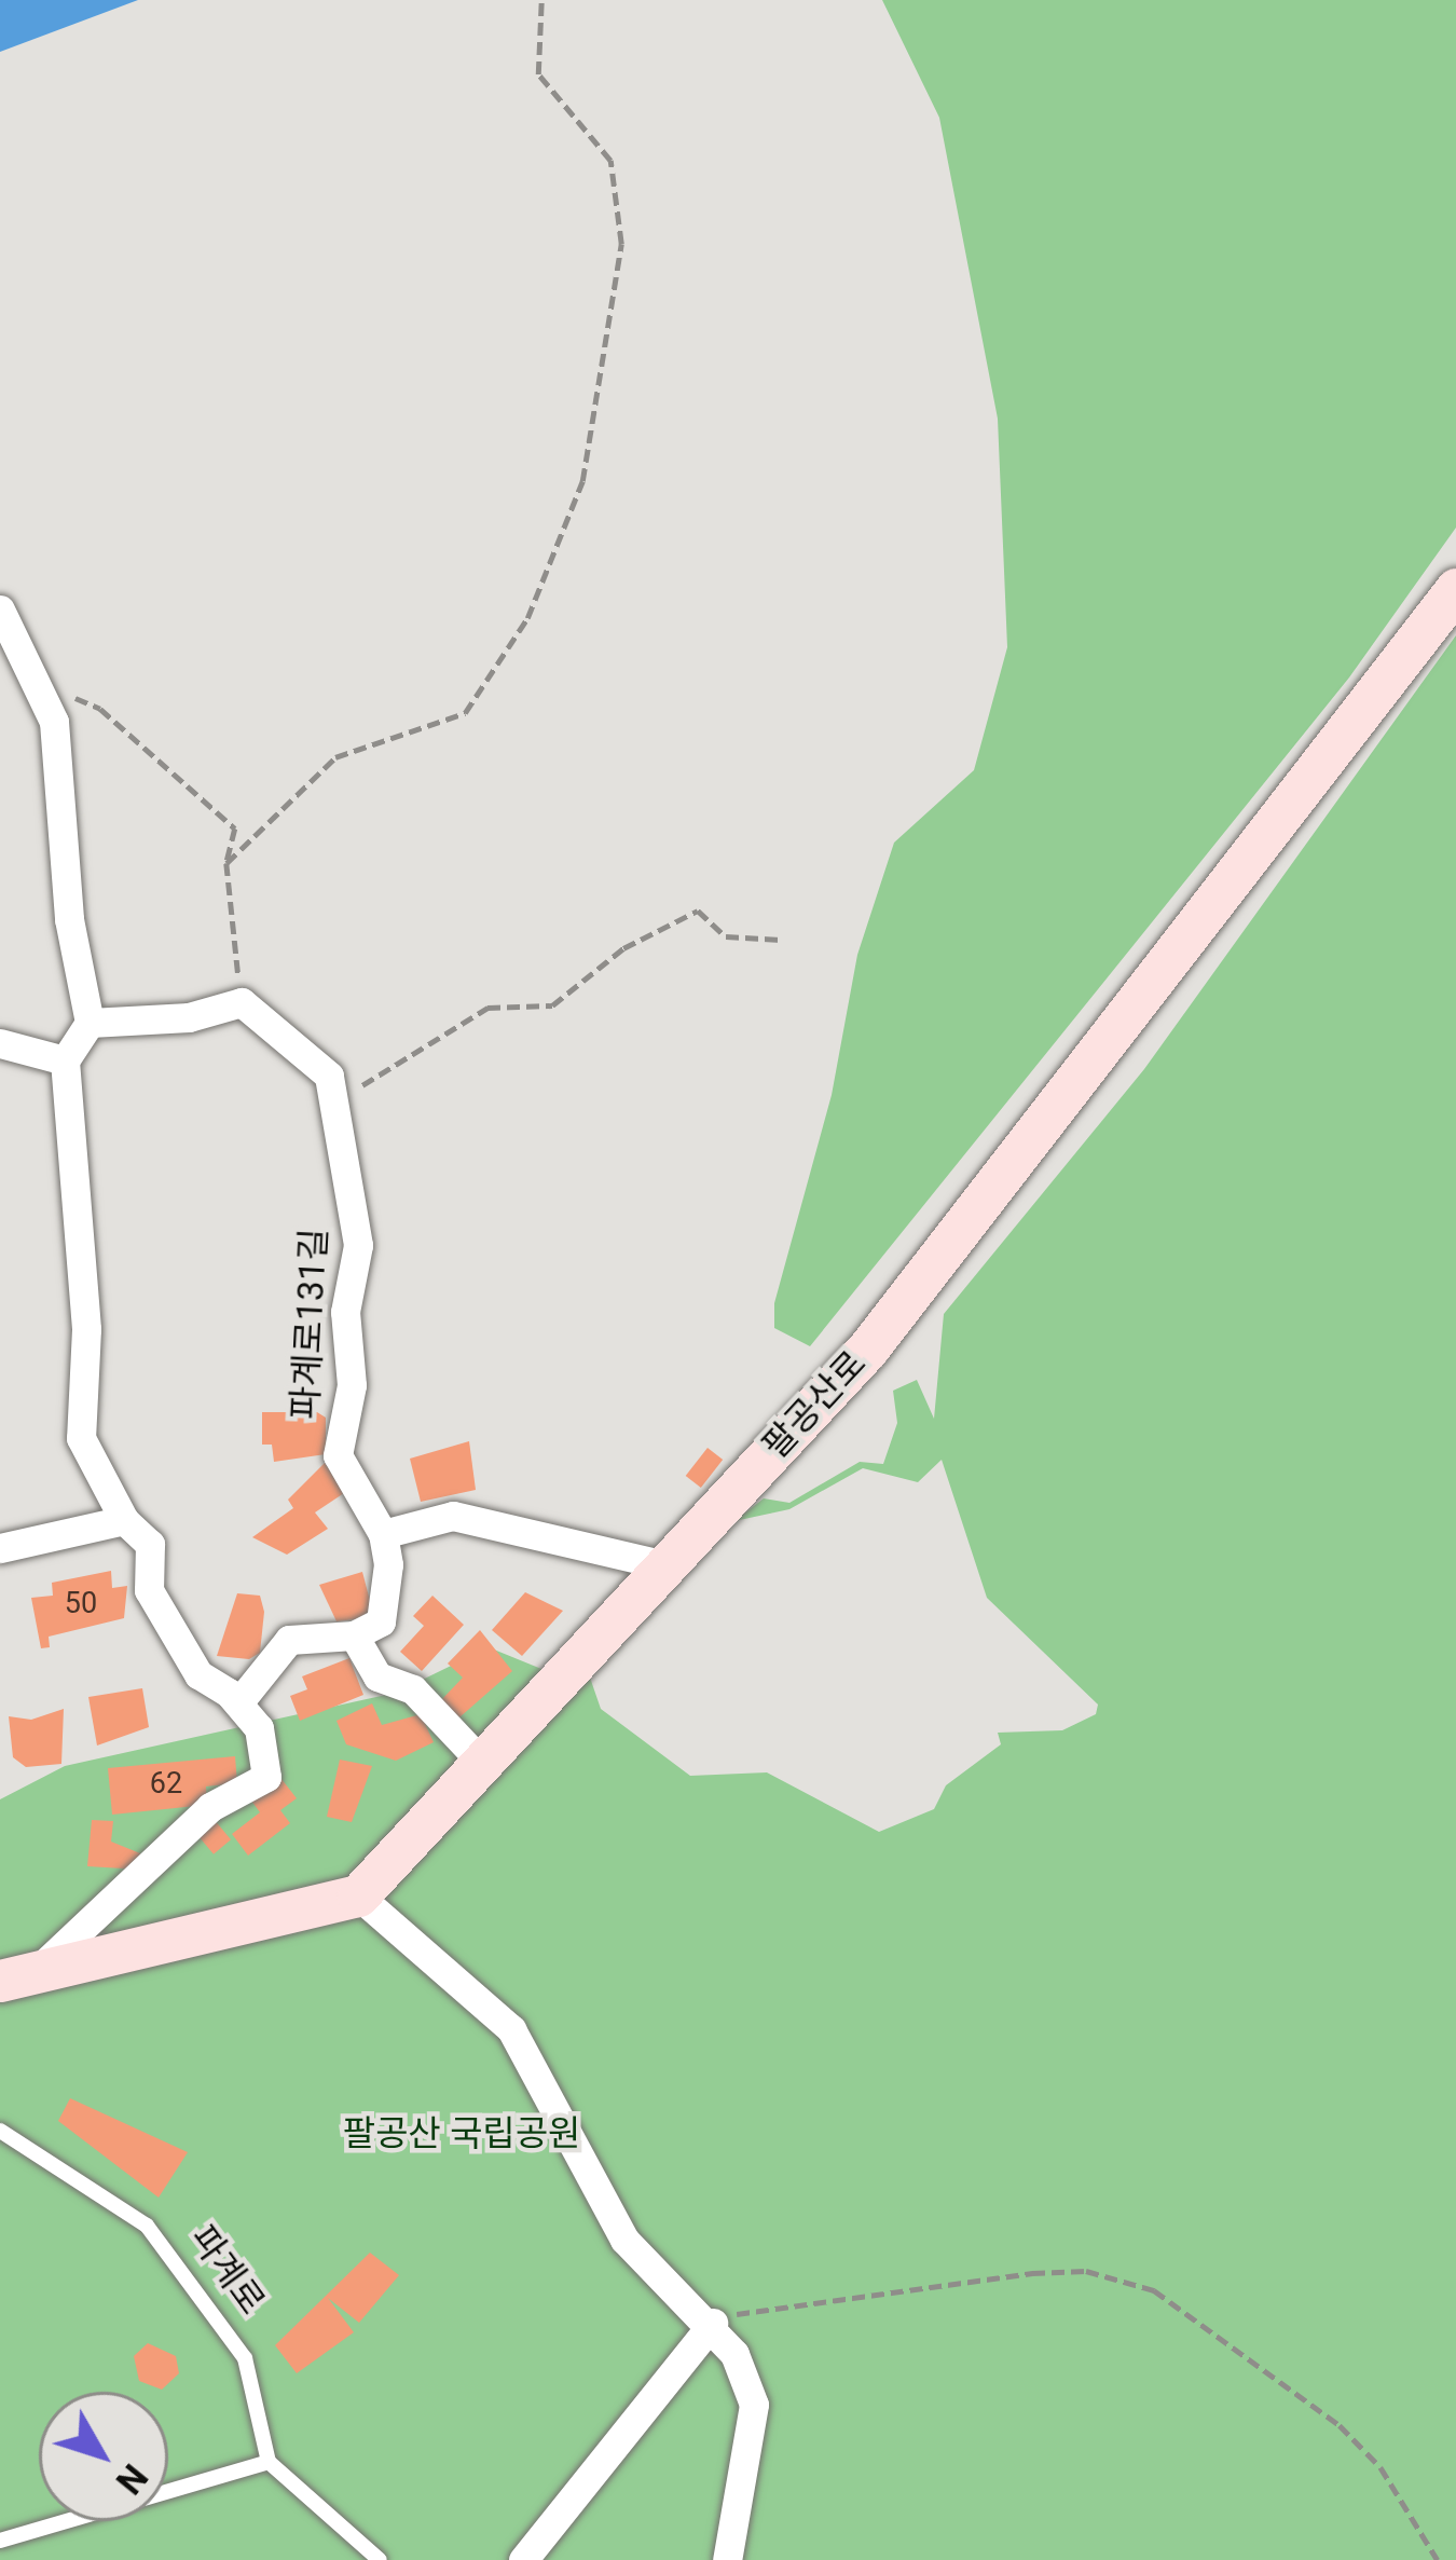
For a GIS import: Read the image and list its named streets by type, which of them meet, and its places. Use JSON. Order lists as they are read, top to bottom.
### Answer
{
  "streets": {
    "street": ["파계로131길", "팔공산로"],
    "lane": ["파계로"]
  },
  "parks": ["팔공산 국립공원"],
  "house_numbers": ["50", "62"],
  "north": "bottom right"
}
